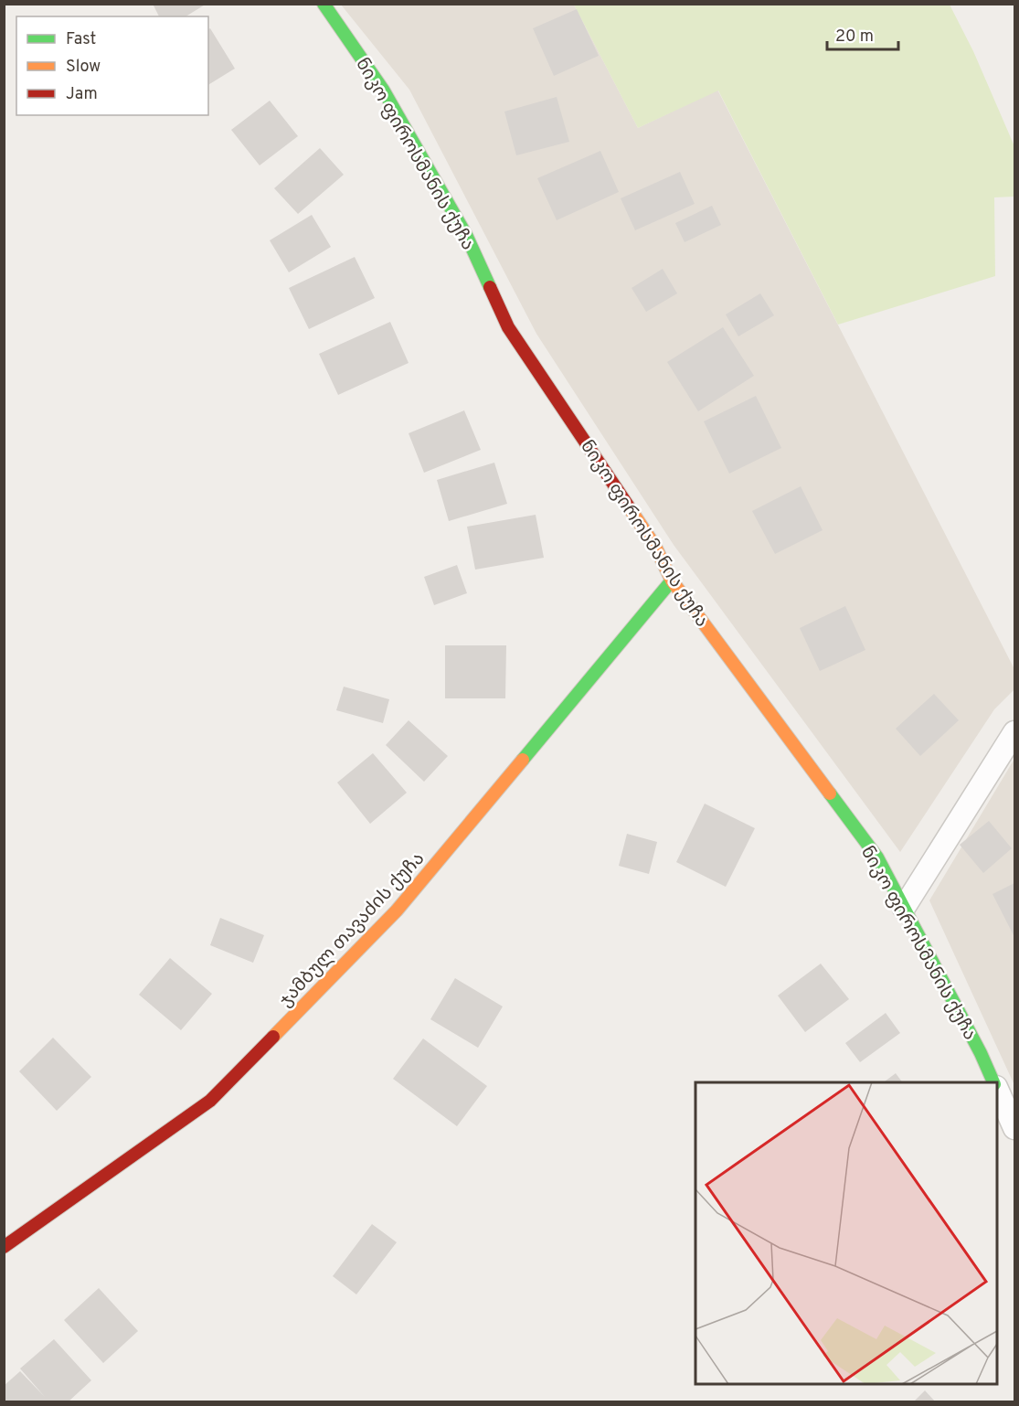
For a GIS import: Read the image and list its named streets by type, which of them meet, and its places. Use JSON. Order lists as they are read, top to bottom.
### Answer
{
  "streets": {
    "street": ["ნიკო ფიროსმანის ქუჩა", "ჯამბულ თავაძის ქუჩა"]
  },
  "crossings": [
    ["ნიკო ფიროსმანის ქუჩა", "ჯამბულ თავაძის ქუჩა"]
  ],
  "legend": ["Fast", "Slow", "Jam"],
  "scale_bar": "20 m"
}
